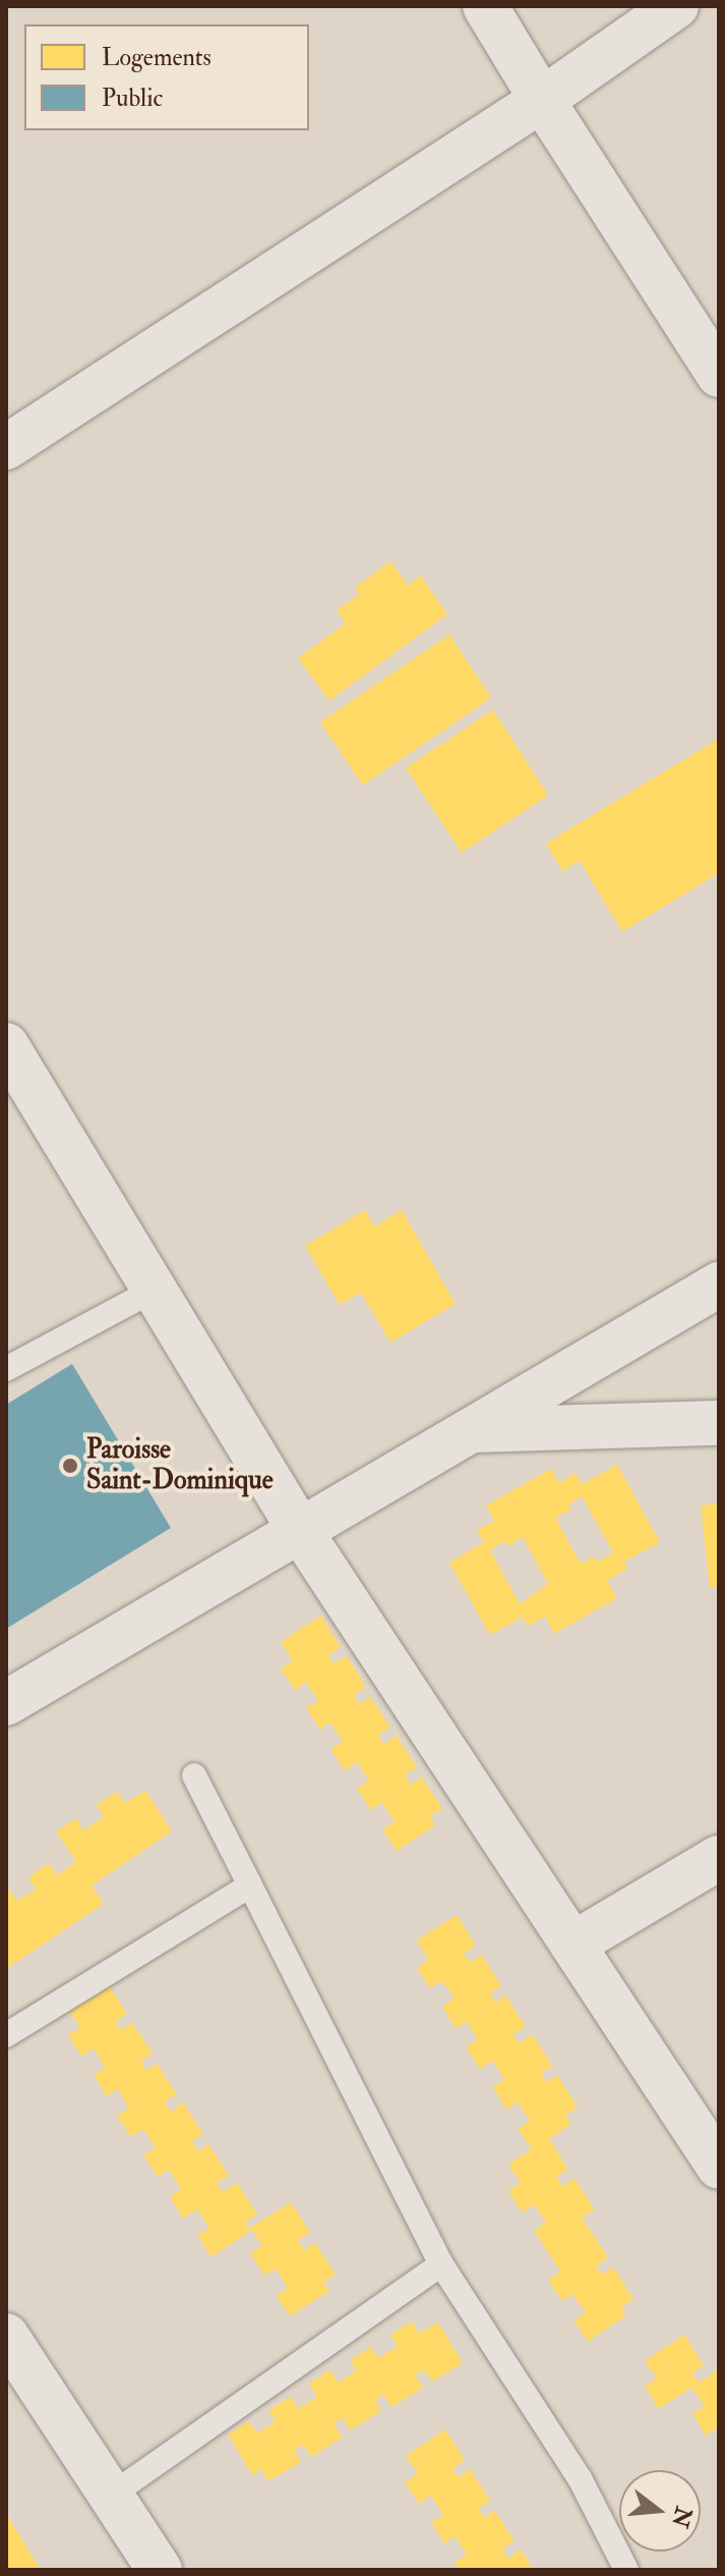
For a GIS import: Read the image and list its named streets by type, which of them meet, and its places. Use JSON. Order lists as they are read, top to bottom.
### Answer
{
  "places": ["Paroisse Saint-Dominique"],
  "legend": ["Logements", "Public"],
  "north": "right"
}
